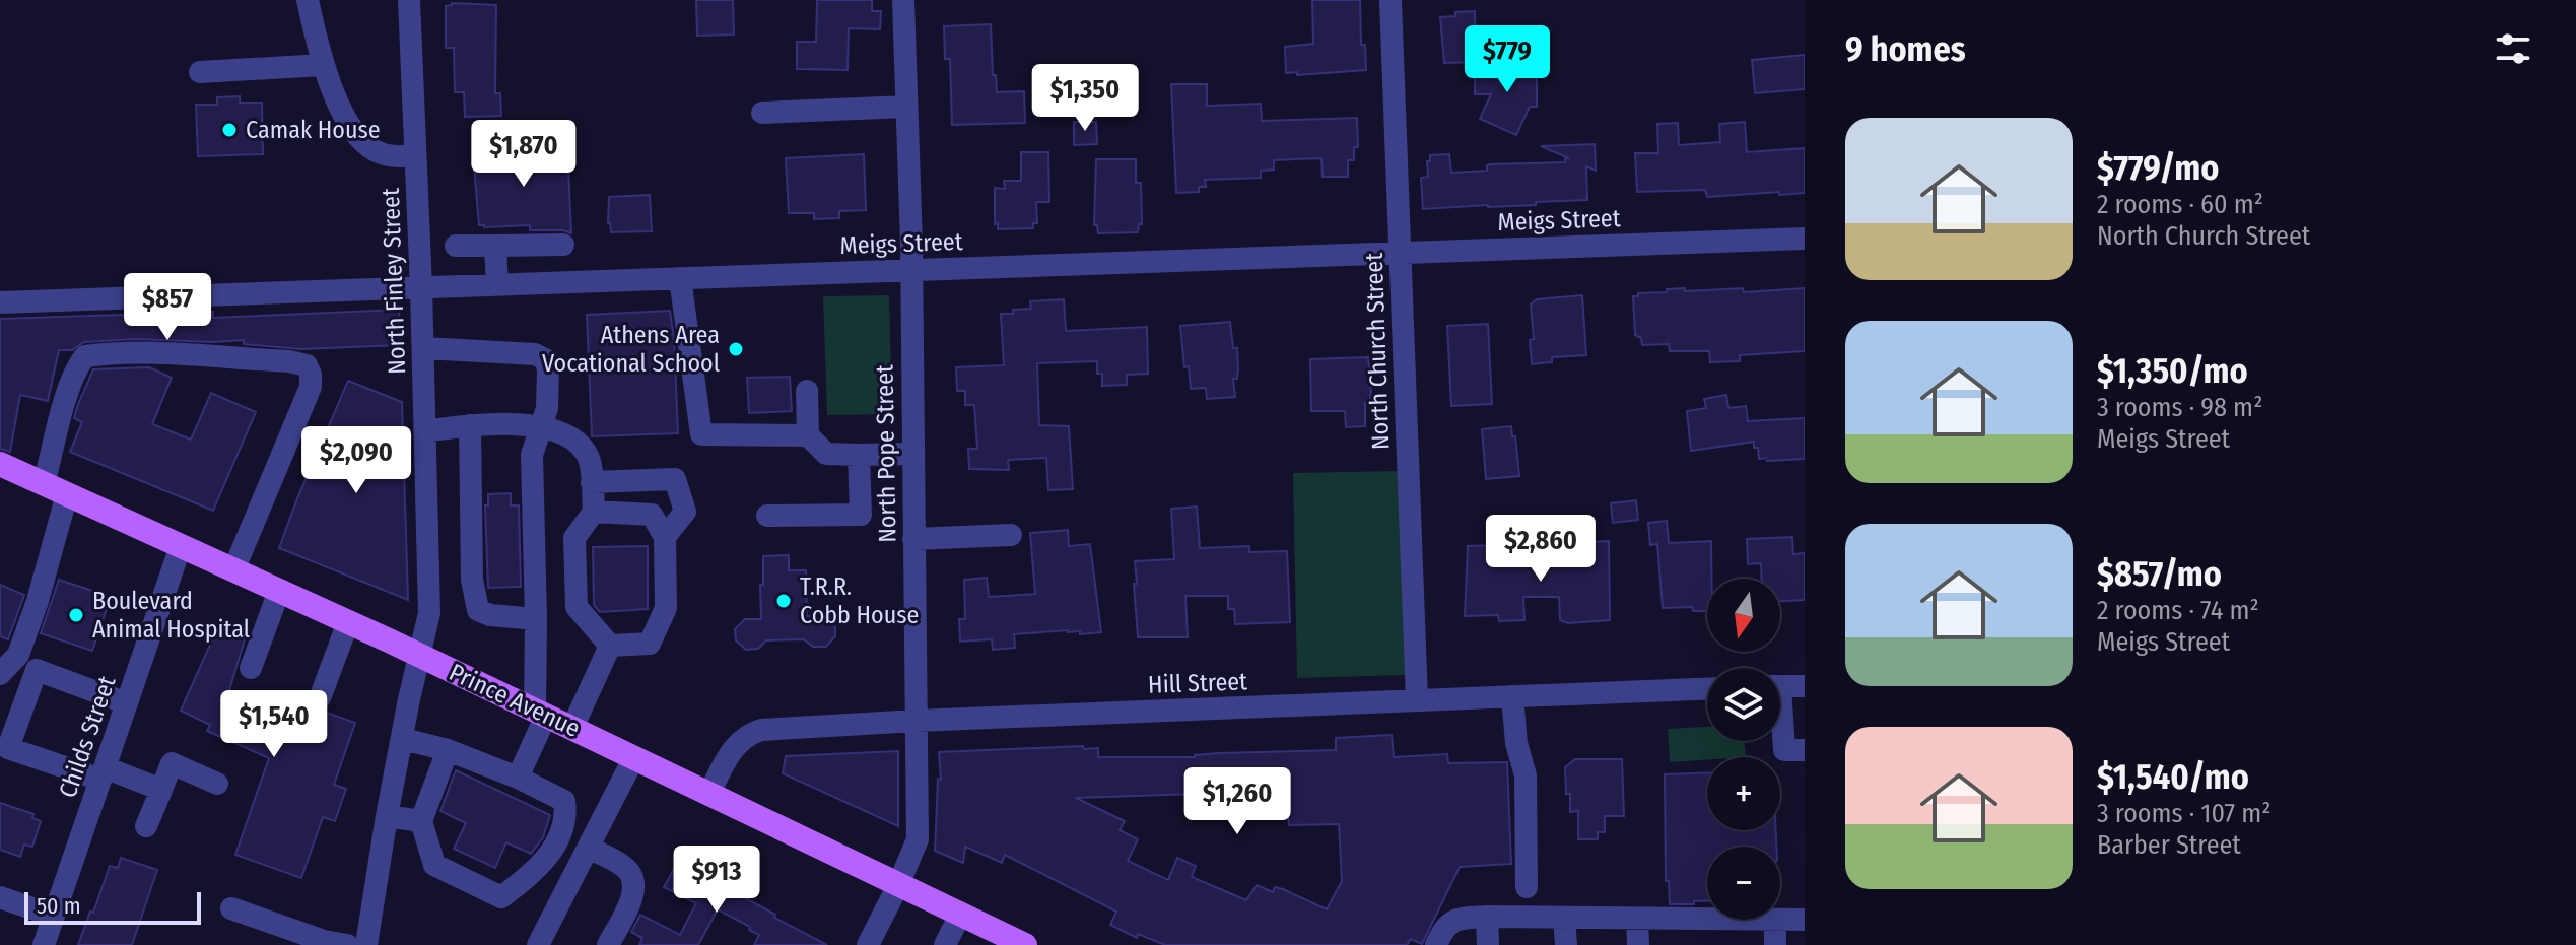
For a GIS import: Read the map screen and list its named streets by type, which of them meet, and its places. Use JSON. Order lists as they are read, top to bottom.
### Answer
{
  "streets": {
    "main road": ["Prince Avenue"],
    "street": [
      "Meigs Street",
      "North Finley Street",
      "North Church Street",
      "North Pope Street",
      "Hill Street",
      "Childs Street"
    ]
  },
  "crossings": [
    ["Meigs Street", "North Finley Street"],
    ["Meigs Street", "North Church Street"],
    ["Meigs Street", "North Pope Street"],
    ["North Finley Street", "Prince Avenue"],
    ["North Church Street", "Hill Street"],
    ["North Pope Street", "Hill Street"],
    ["North Pope Street", "Prince Avenue"],
    ["Hill Street", "Prince Avenue"],
    ["Prince Avenue", "Childs Street"]
  ],
  "places": [
    "Camak House",
    "Athens Area Vocational School",
    "T.R.R. Cobb House",
    "Boulevard Animal Hospital"
  ],
  "scale_bar": "50 m",
  "north": "bottom",
  "page": {
    "heading": "9 homes",
    "price": [
      "$779",
      "$1,350",
      "$1,870",
      "$857",
      "$2,090",
      "$2,860",
      "$1,540",
      "$1,260",
      "$913"
    ],
    "list": [
      {
        "name": "$779/mo",
        "note": "2 rooms · 60 m² · North Church Street"
      },
      {
        "name": "$1,350/mo",
        "note": "3 rooms · 98 m² · Meigs Street"
      },
      {
        "name": "$857/mo",
        "note": "2 rooms · 74 m² · Meigs Street"
      },
      {
        "name": "$1,540/mo",
        "note": "3 rooms · 107 m² · Barber Street"
      }
    ],
    "map_buttons": ["+", "−"],
    "scale": "50 m"
  }
}
